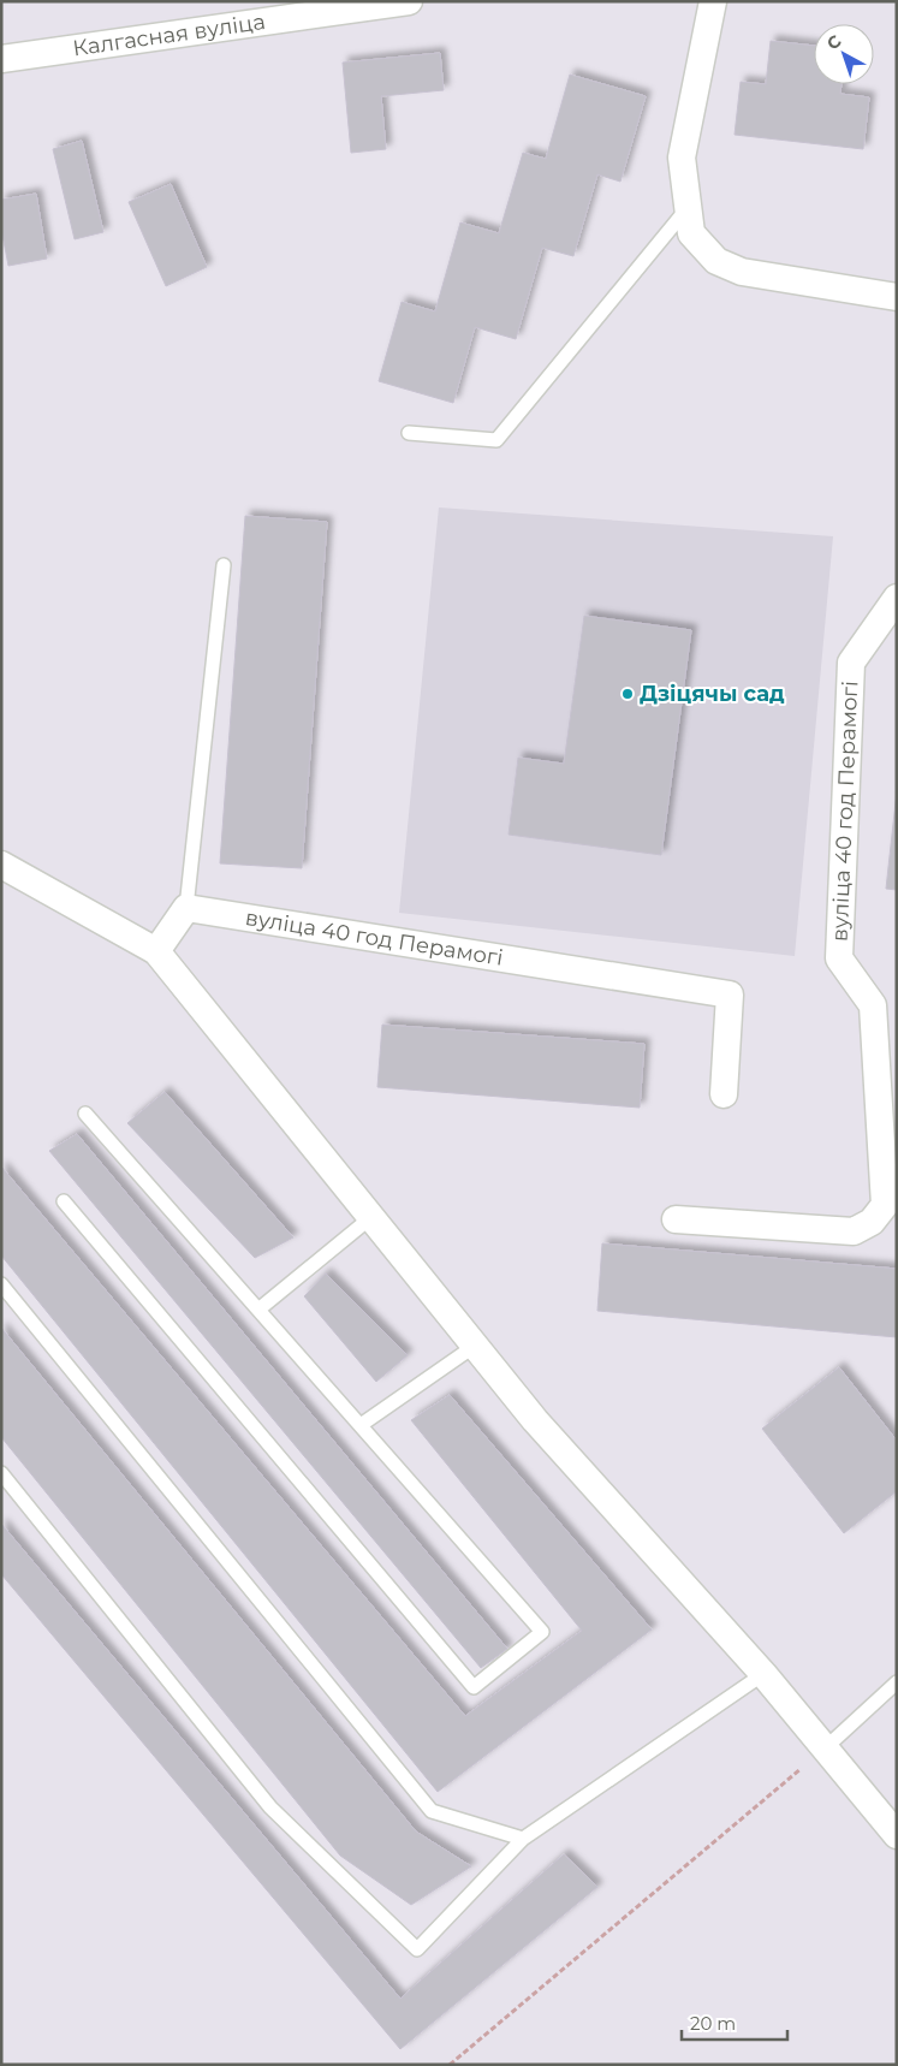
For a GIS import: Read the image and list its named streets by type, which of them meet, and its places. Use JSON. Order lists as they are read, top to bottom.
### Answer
{
  "streets": {
    "street": ["Калгасная вуліца", "вуліца 40 год Перамогі"]
  },
  "places": ["Дзіцячы сад"],
  "scale_bar": "20 m",
  "north": "top left"
}
